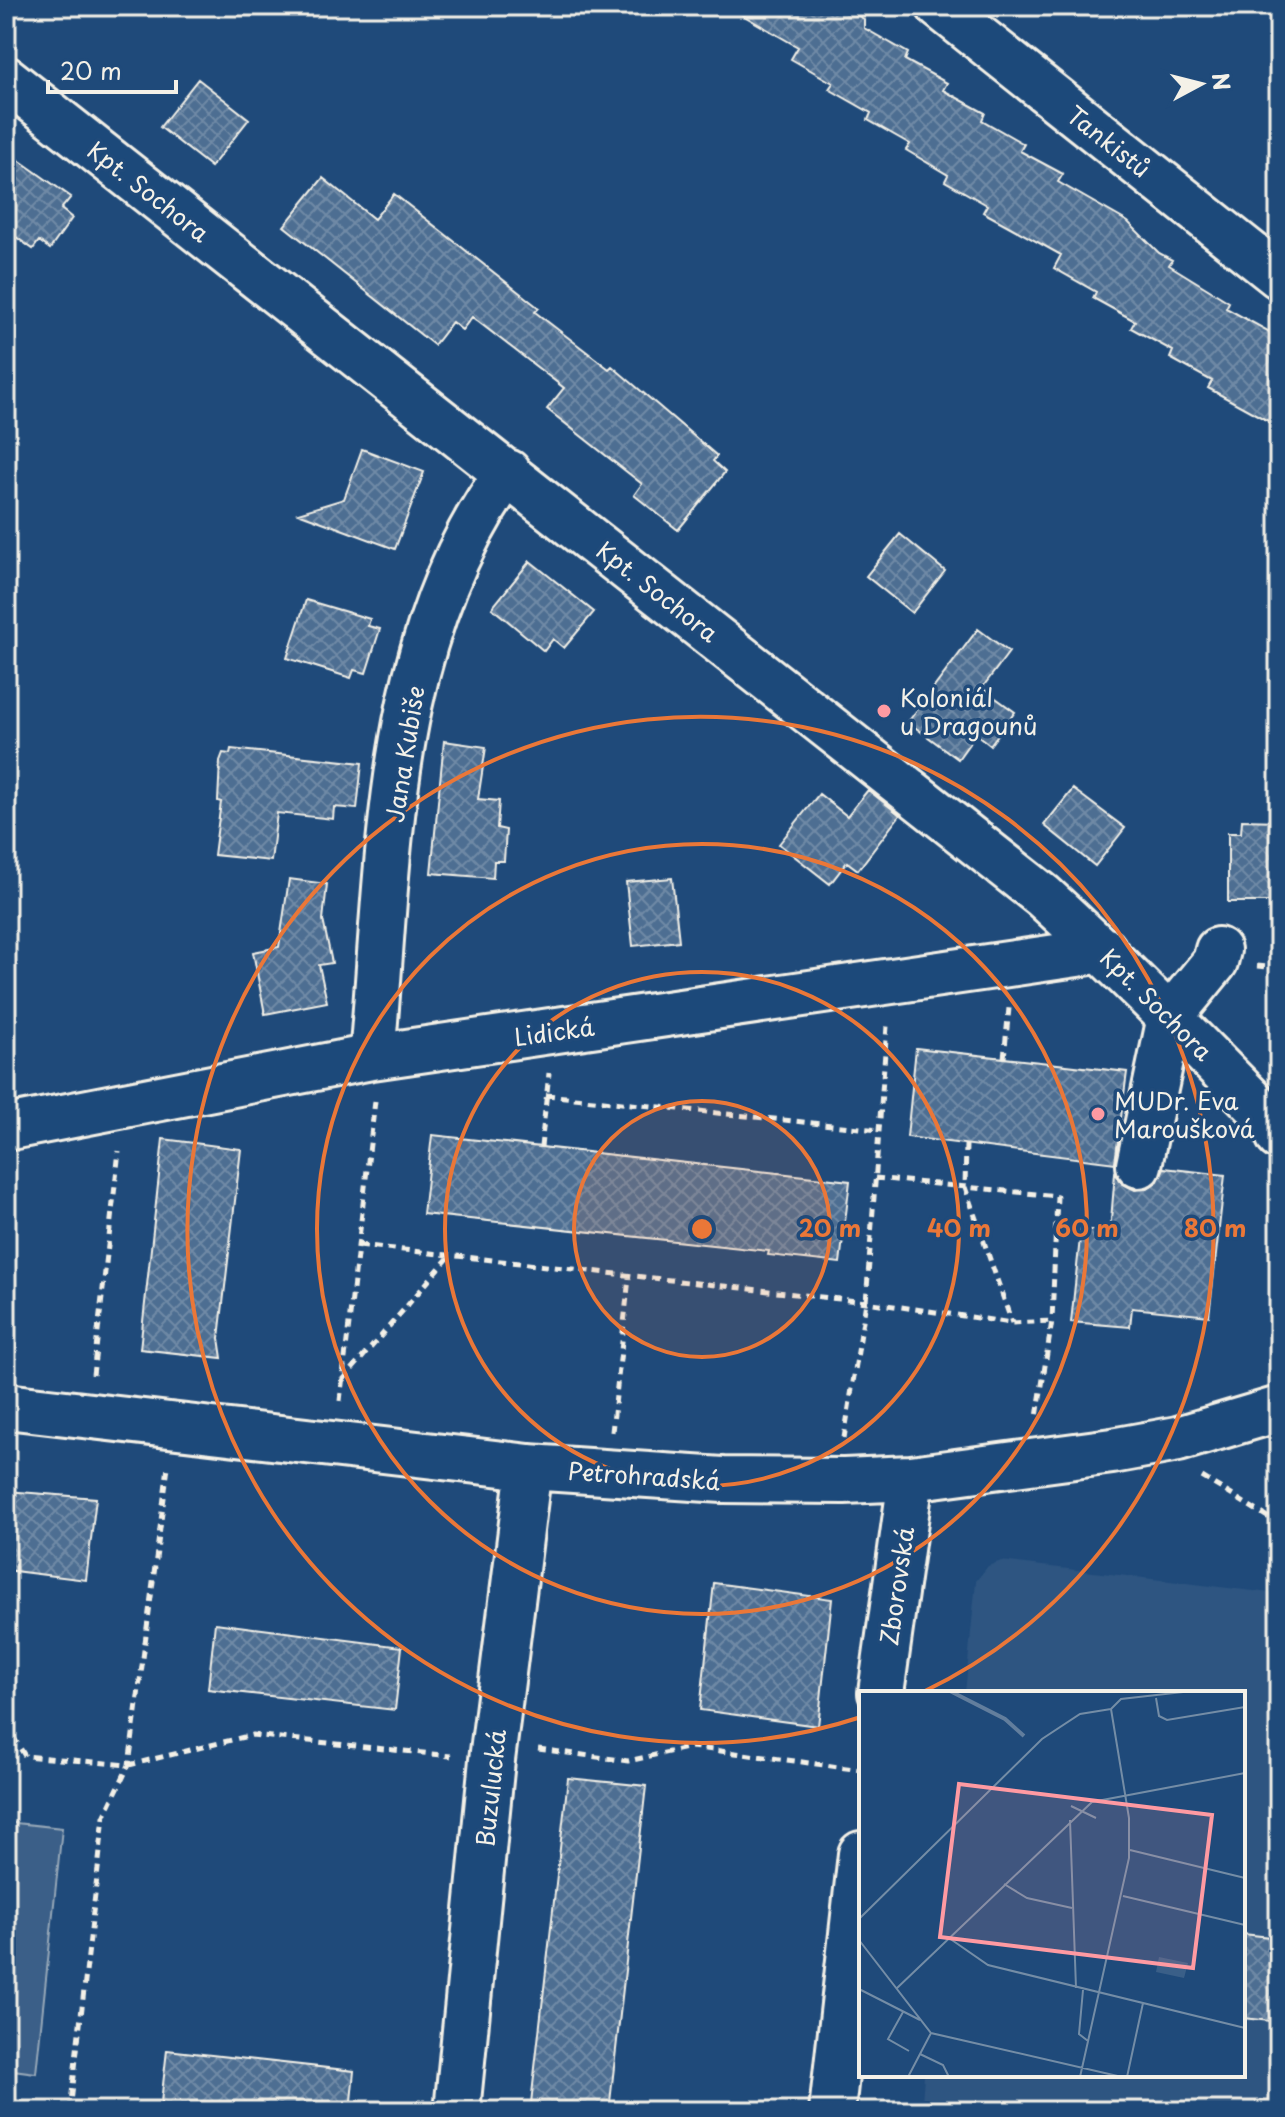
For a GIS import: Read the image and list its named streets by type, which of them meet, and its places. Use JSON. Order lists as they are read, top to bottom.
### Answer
{
  "streets": {
    "street": [
      "Tankistů",
      "Kpt. Sochora",
      "Jana Kubiše",
      "Lidická",
      "Petrohradská",
      "Zborovská",
      "Buzulucká"
    ]
  },
  "crossings": [
    ["Kpt. Sochora", "Jana Kubiše"],
    ["Kpt. Sochora", "Lidická"],
    ["Jana Kubiše", "Lidická"],
    ["Petrohradská", "Zborovská"],
    ["Petrohradská", "Buzulucká"]
  ],
  "places": ["Koloniál u Dragounů", "MUDr. Eva Maroušková"],
  "scale_bar": "20 m",
  "north": "right",
  "rings": [
    "20 m",
    "40 m",
    "60 m",
    "80 m"
  ]
}
